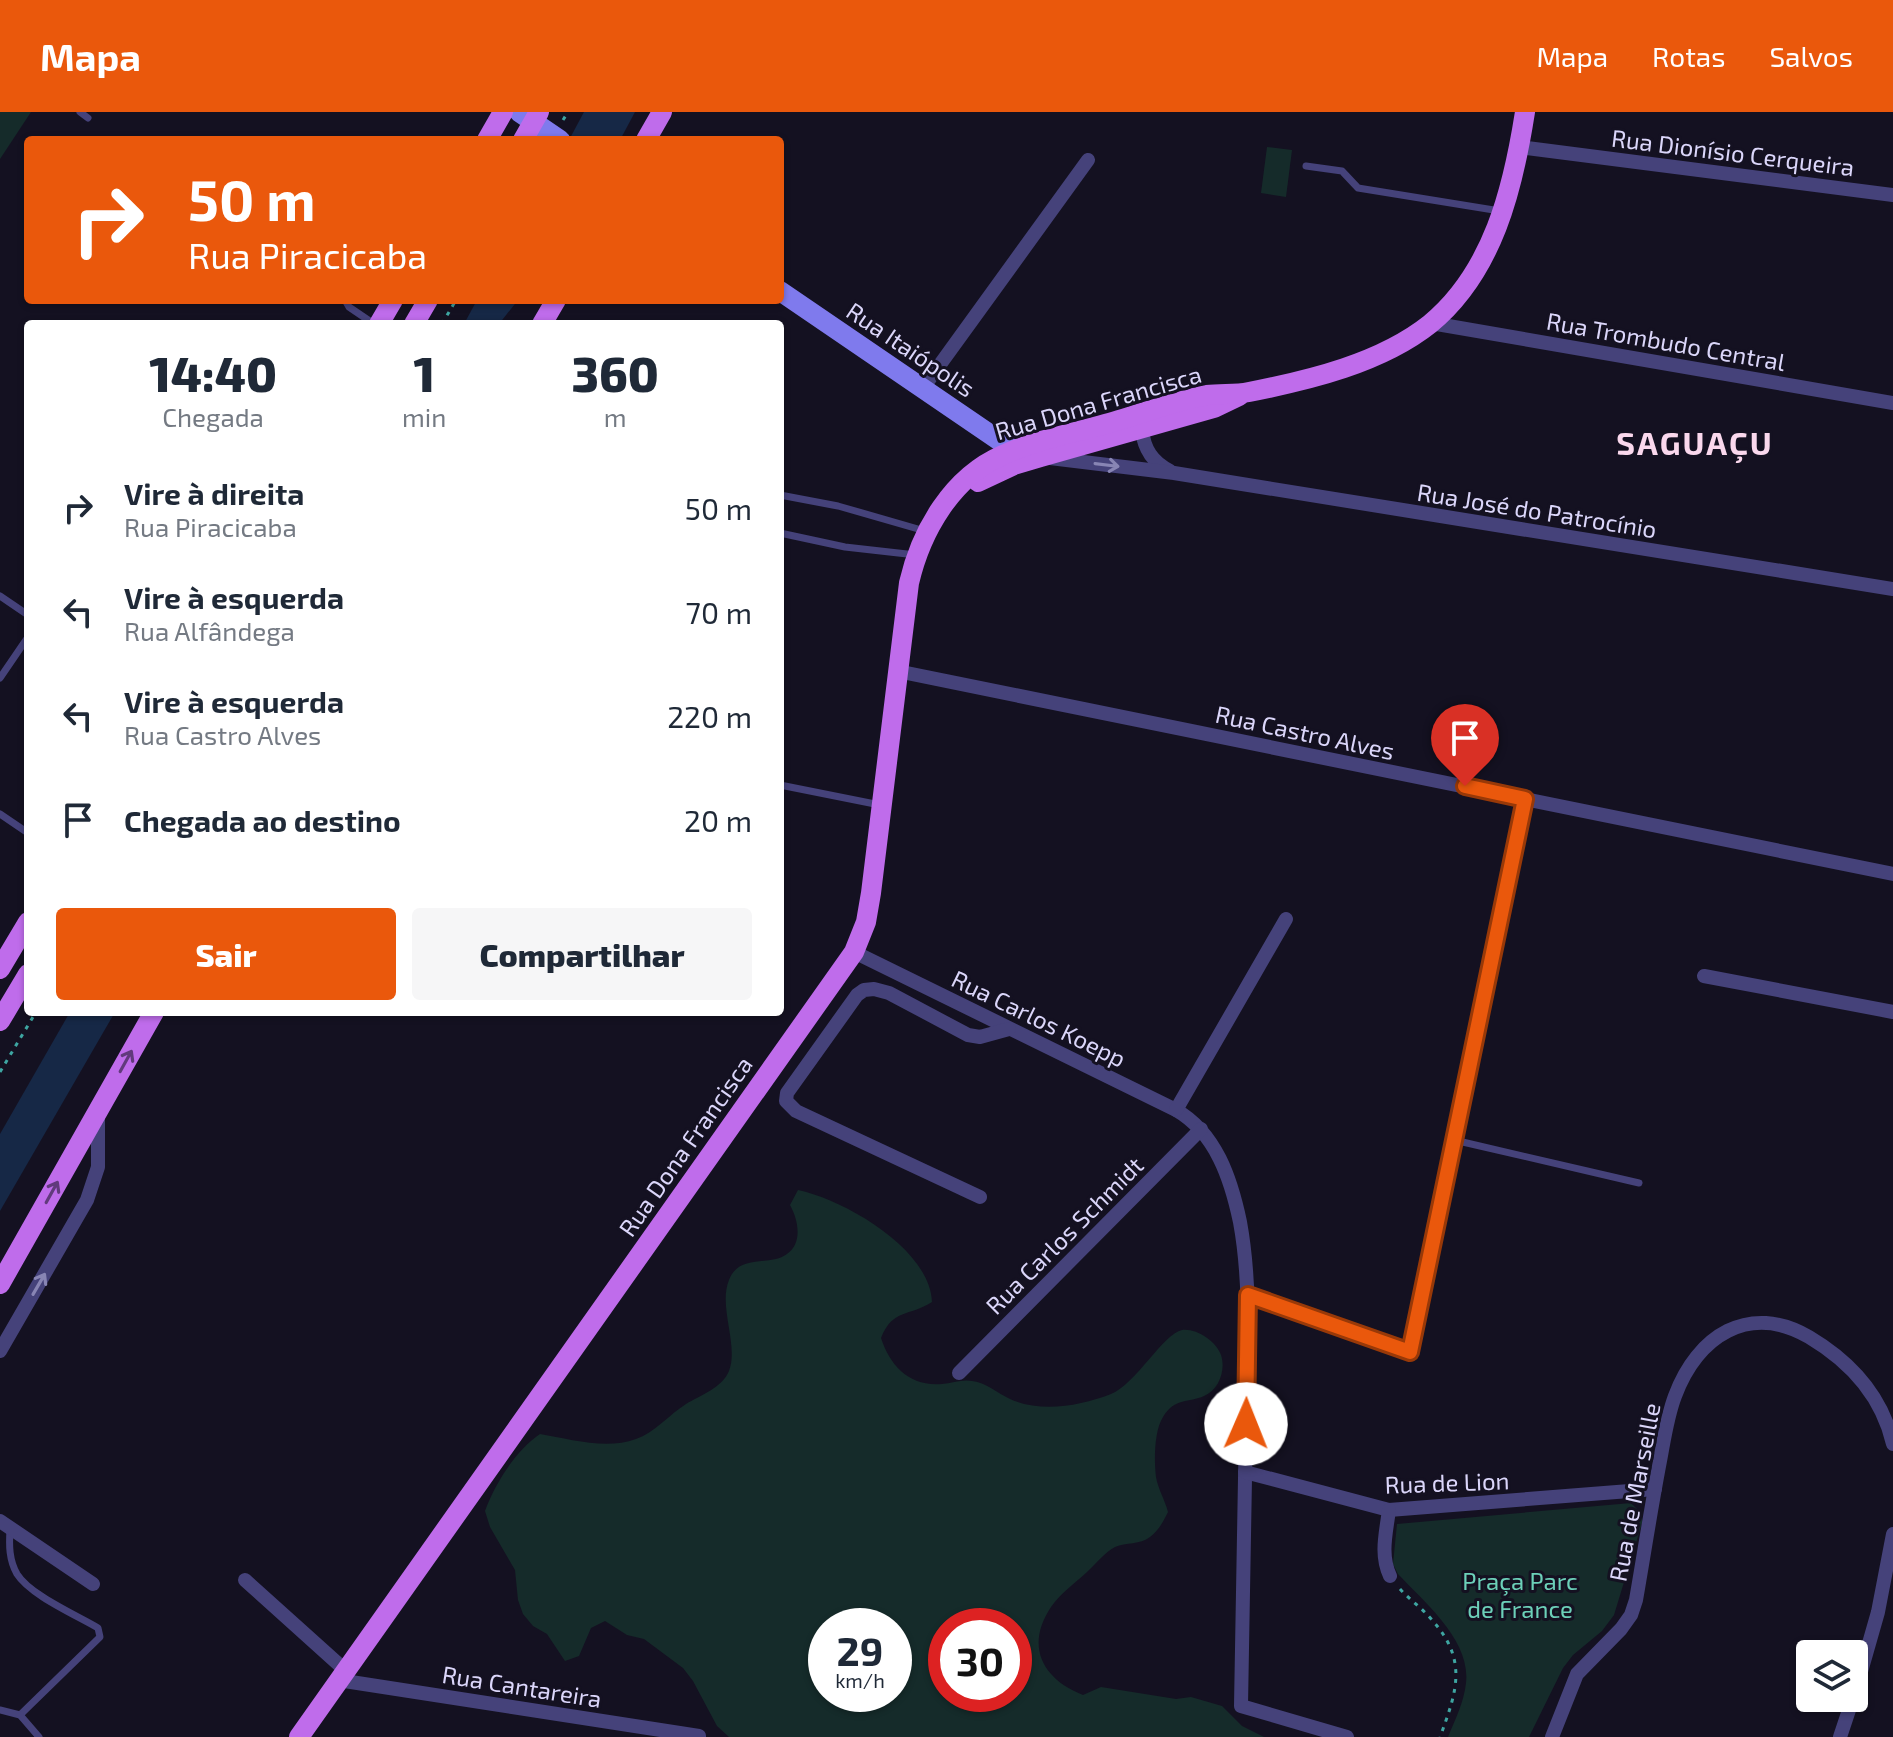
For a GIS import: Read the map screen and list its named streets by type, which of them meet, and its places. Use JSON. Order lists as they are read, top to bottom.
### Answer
{
  "streets": {
    "main road": ["Rua Itaiópolis", "Rua Dona Francisca"],
    "street": [
      "Rua Dionísio Cerqueira",
      "Rua Trombudo Central",
      "Rua José do Patrocínio",
      "Rua Castro Alves",
      "Rua Carlos Koepp",
      "Rua Carlos Schmidt",
      "Rua de Lion",
      "Rua de Marseille",
      "Rua Cantareira"
    ]
  },
  "crossings": [
    ["Rua Dionísio Cerqueira", "Rua Dona Francisca"],
    ["Rua Trombudo Central", "Rua Dona Francisca"],
    ["Rua Itaiópolis", "Rua Dona Francisca"],
    ["Rua Dona Francisca", "Rua José do Patrocínio"],
    ["Rua Dona Francisca", "Rua Castro Alves"],
    ["Rua Dona Francisca", "Rua Carlos Koepp"],
    ["Rua Dona Francisca", "Rua Cantareira"],
    ["Rua Carlos Koepp", "Rua Carlos Schmidt"],
    ["Rua de Lion", "Rua de Marseille"]
  ],
  "districts": ["SAGUAÇU"],
  "parks": ["Praça Parc de France"],
  "page": {
    "header": "Mapa",
    "nav": ["Mapa", "Rotas", "Salvos"],
    "turn": ["50 m", "Rua Piracicaba"],
    "eta": [
      "14:40",
      "Chegada",
      "1",
      "min",
      "360",
      "m"
    ],
    "list": [
      {
        "name": "Vire à direita",
        "note": "Rua Piracicaba",
        "value": "50 m"
      },
      {
        "name": "Vire à esquerda",
        "note": "Rua Alfândega",
        "value": "70 m"
      },
      {
        "name": "Vire à esquerda",
        "note": "Rua Castro Alves",
        "value": "220 m"
      },
      {
        "name": "Chegada ao destino",
        "value": "20 m"
      }
    ],
    "buttons": ["Sair", "Compartilhar"],
    "speed": "29 km/h",
    "limit": "30"
  }
}
